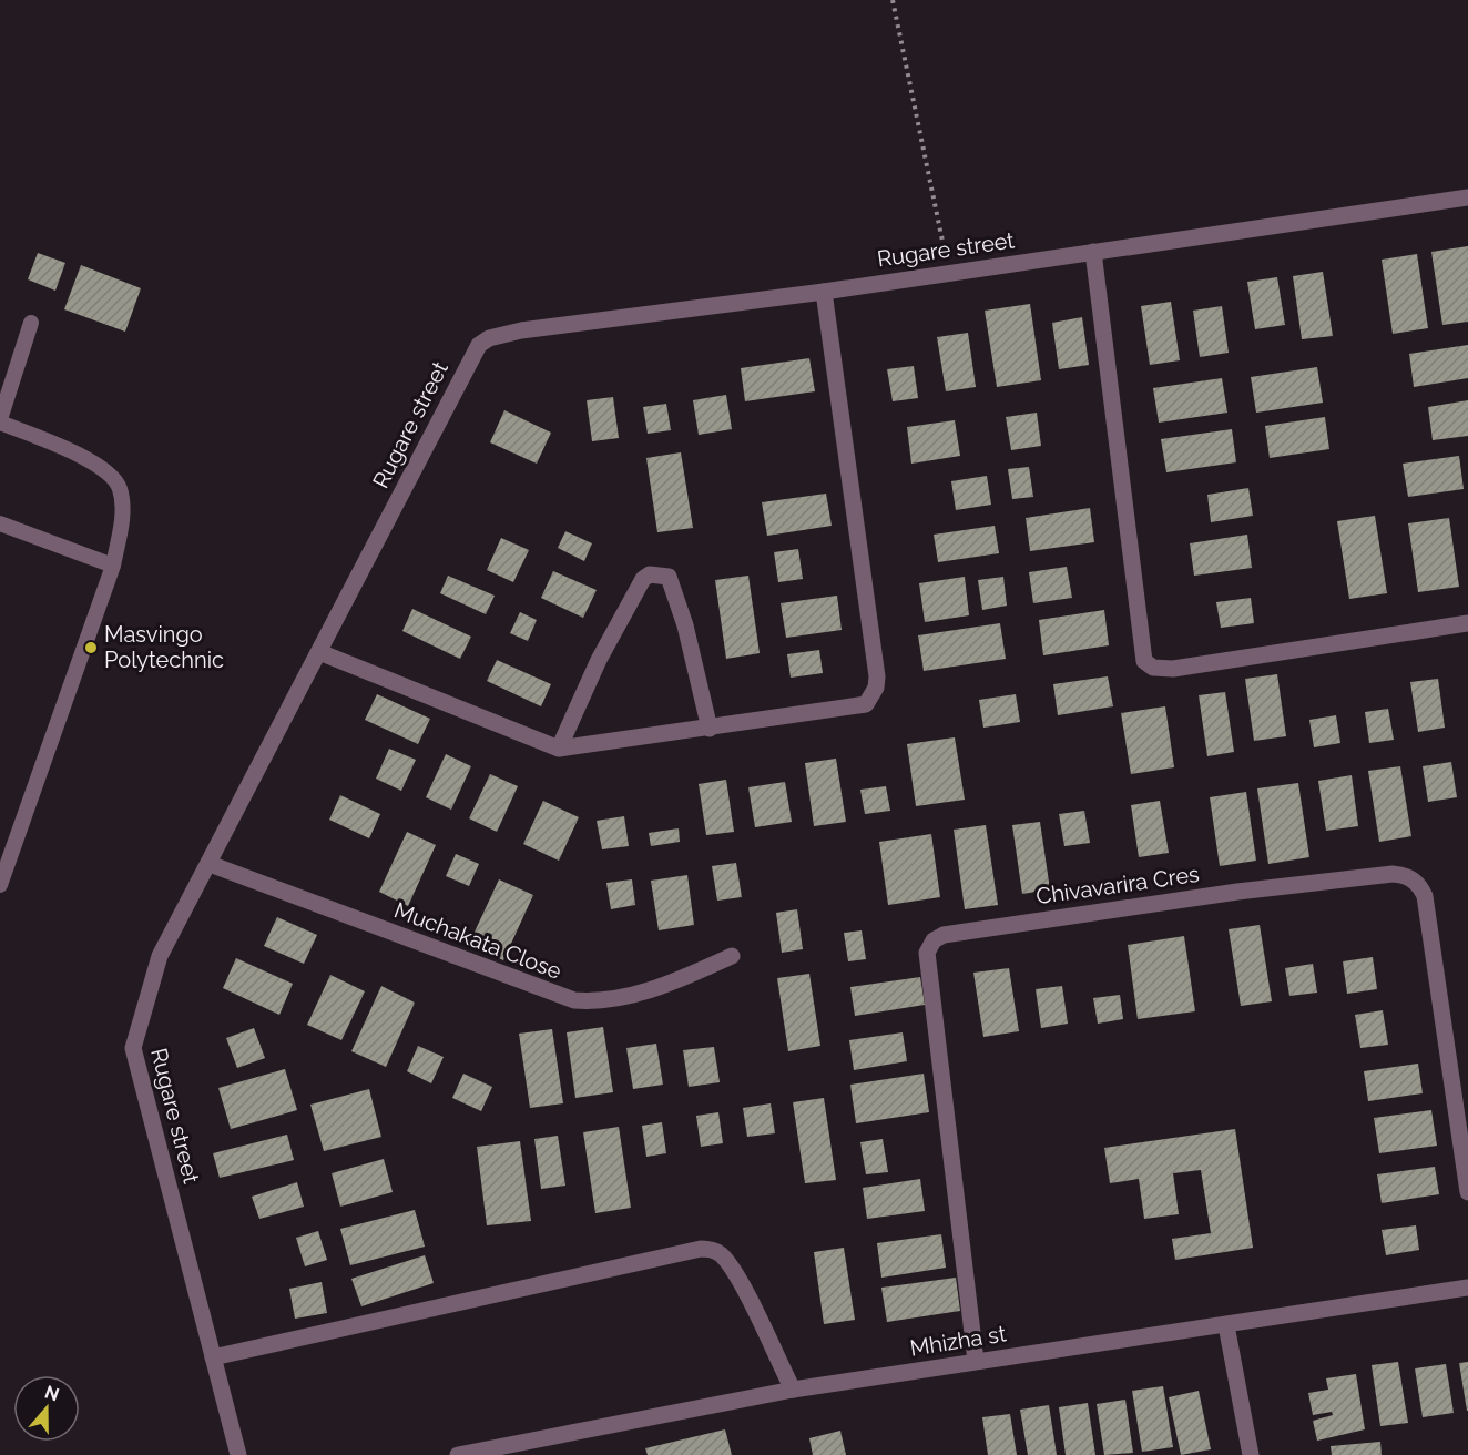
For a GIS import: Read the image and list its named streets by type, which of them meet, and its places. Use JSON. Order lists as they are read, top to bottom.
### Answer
{
  "streets": {
    "street": [
      "Rugare street",
      "Chivavarira Cres",
      "Muchakata Close",
      "Mhizha st"
    ]
  },
  "crossings": [
    ["Rugare street", "Muchakata Close"],
    ["Chivavarira Cres", "Mhizha st"]
  ],
  "places": ["Masvingo Polytechnic"],
  "north": "top"
}
